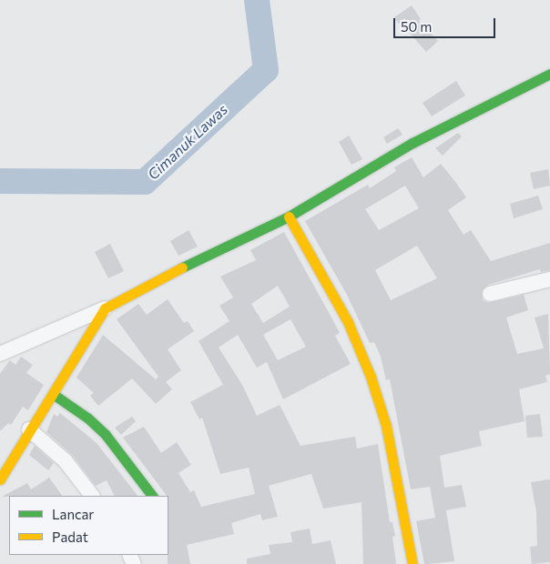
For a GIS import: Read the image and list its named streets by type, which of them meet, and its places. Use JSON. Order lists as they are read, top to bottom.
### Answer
{
  "water": ["Cimanuk Lawas"],
  "legend": ["Lancar", "Padat"],
  "scale_bar": "50 m"
}
